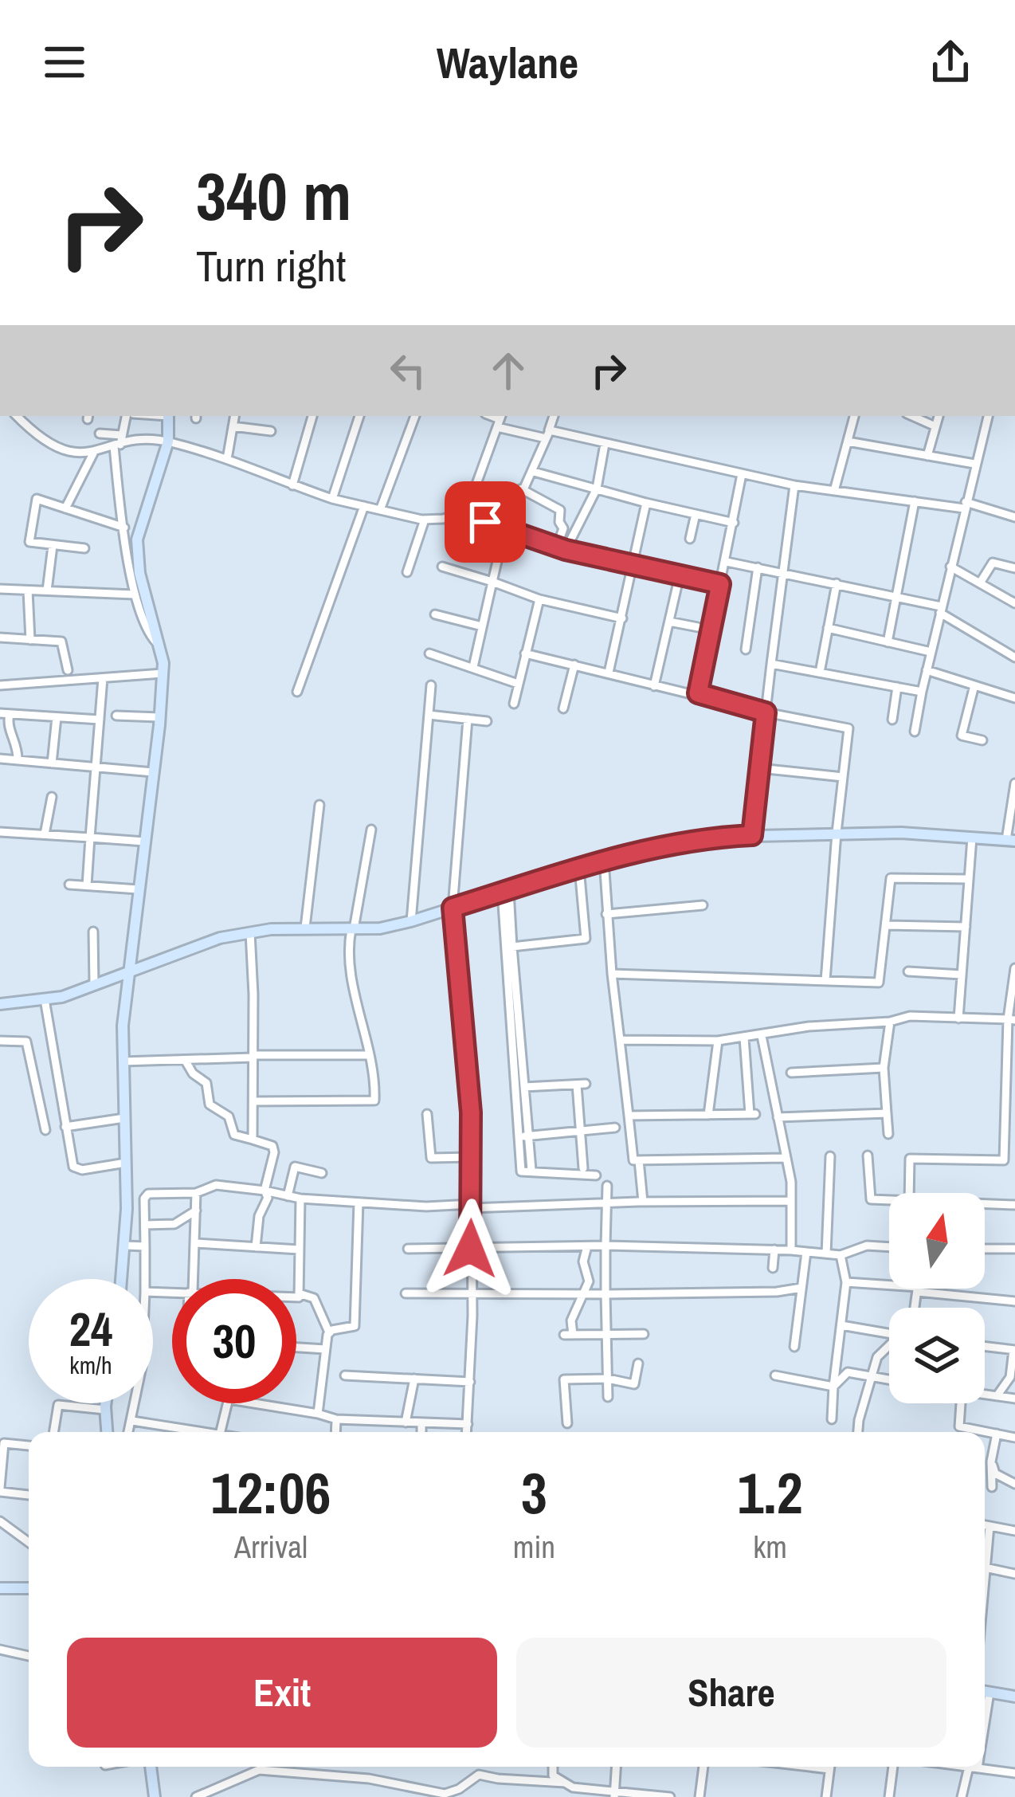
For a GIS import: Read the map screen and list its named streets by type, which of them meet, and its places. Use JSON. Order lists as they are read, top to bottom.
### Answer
{
  "north": "top",
  "page": {
    "header": "Waylane",
    "turn": ["340 m", "Turn right"],
    "speed": "24 km/h",
    "limit": "30",
    "eta": [
      "12:06",
      "Arrival",
      "3",
      "min",
      "1.2",
      "km"
    ],
    "buttons": ["Exit", "Share"]
  }
}
